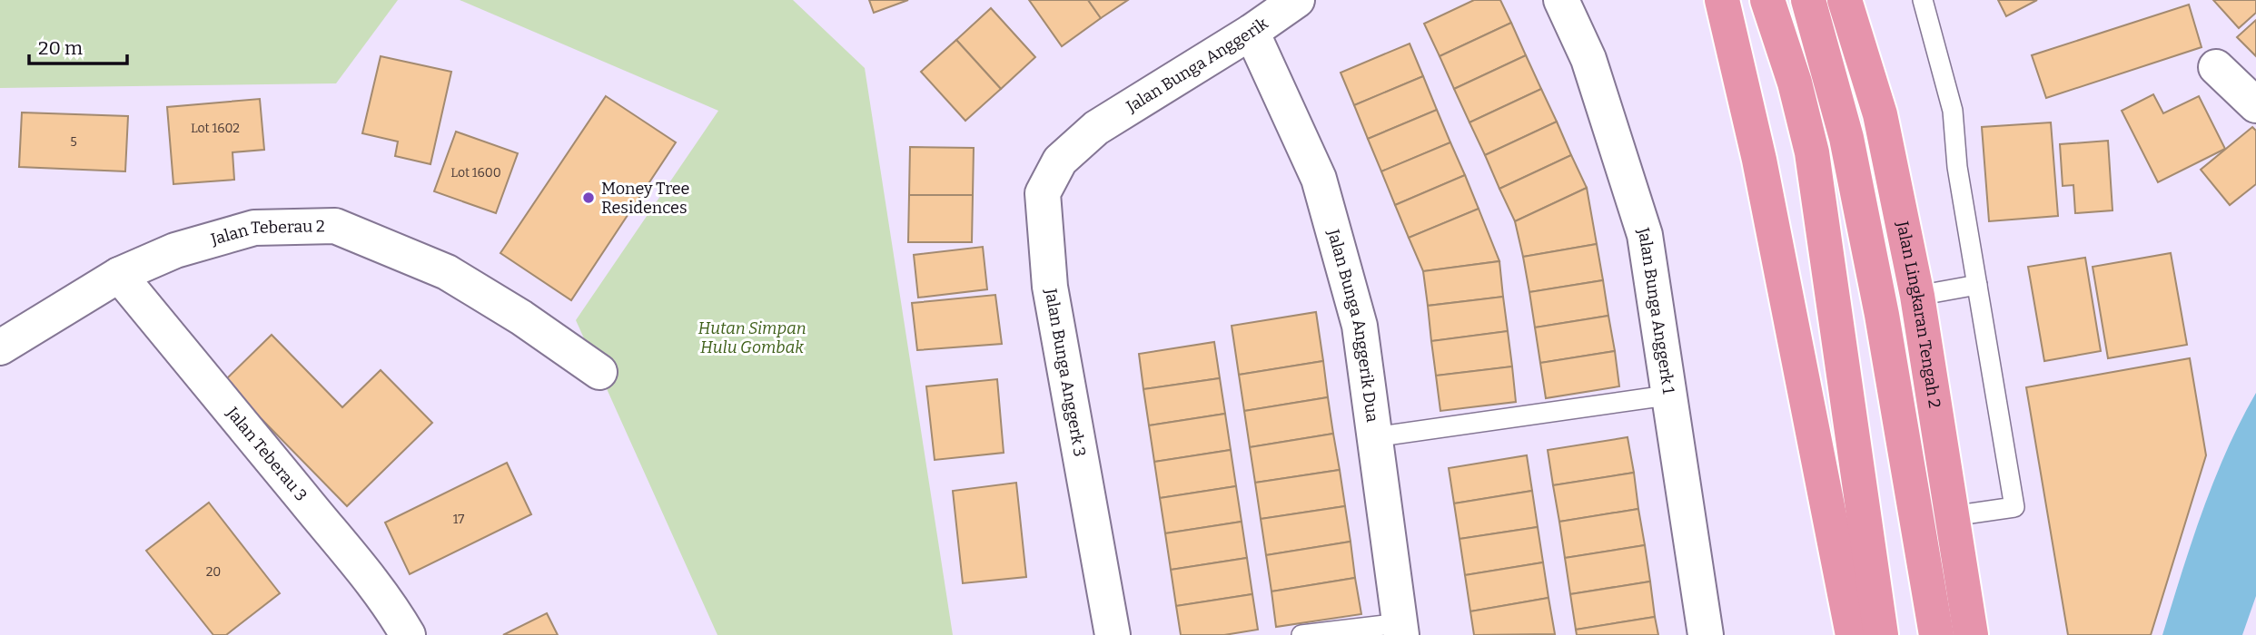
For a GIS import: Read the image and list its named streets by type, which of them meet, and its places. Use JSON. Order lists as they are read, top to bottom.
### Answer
{
  "streets": {
    "highway": ["Jalan Lingkaran Tengah 2"],
    "street": [
      "Jalan Bunga Anggerik",
      "Jalan Teberau 2",
      "Jalan Bunga Anggerk 1",
      "Jalan Bunga Anggerik Dua",
      "Jalan Bunga Anggerk 3",
      "Jalan Teberau 3"
    ]
  },
  "crossings": [
    ["Jalan Bunga Anggerik", "Jalan Bunga Anggerik Dua"],
    ["Jalan Bunga Anggerik", "Jalan Bunga Anggerk 3"],
    ["Jalan Teberau 2", "Jalan Teberau 3"]
  ],
  "parks": ["Hutan Simpan Hulu Gombak"],
  "places": ["Money Tree Residences"],
  "house_numbers": [
    "Lot 1602",
    "5",
    "Lot 1600",
    "17",
    "20"
  ],
  "scale_bar": "20 m"
}
